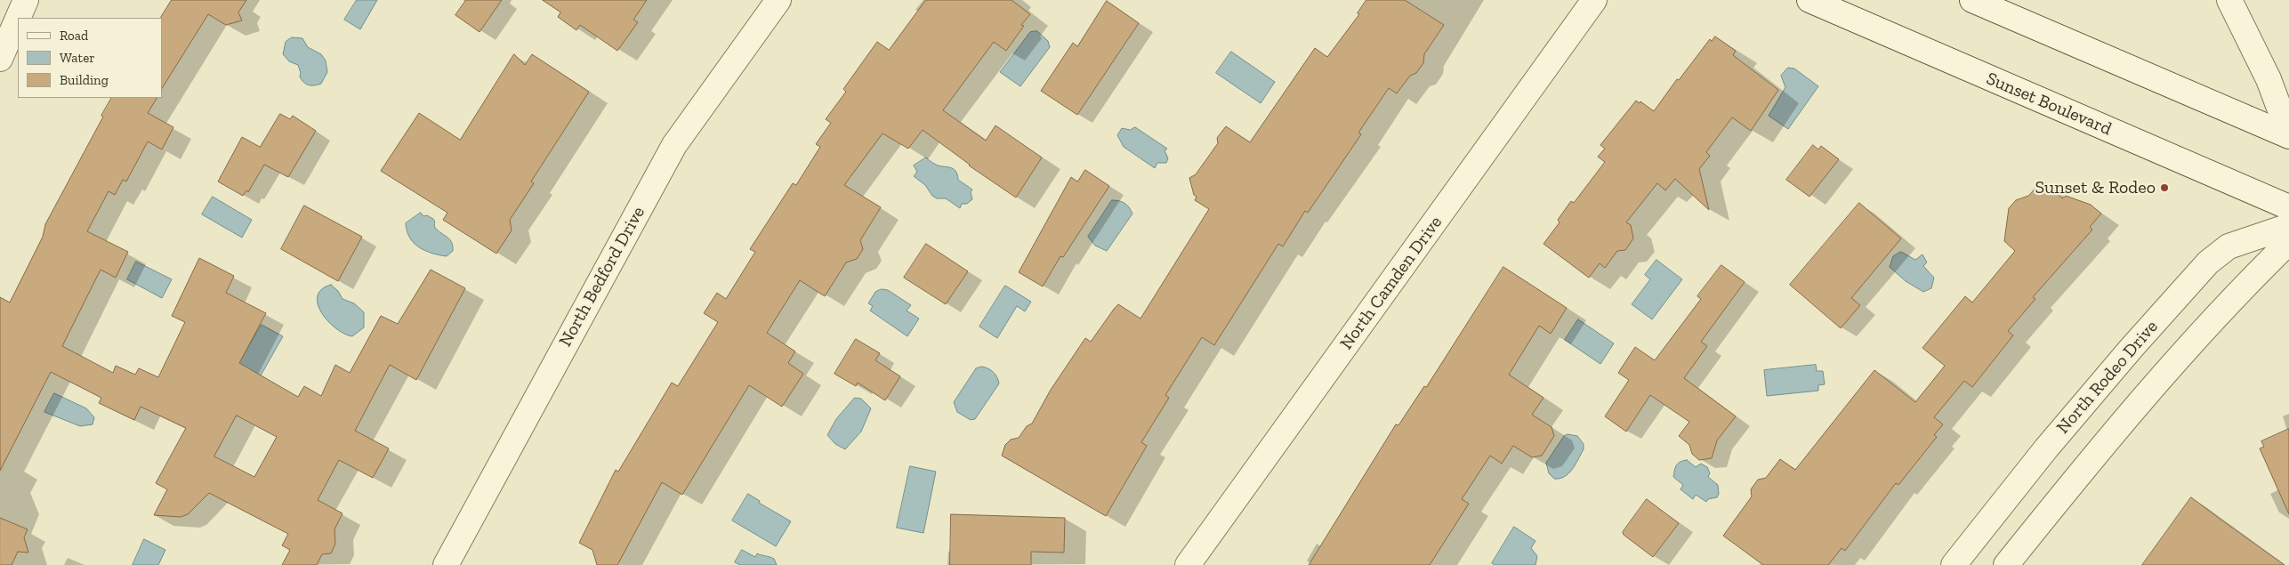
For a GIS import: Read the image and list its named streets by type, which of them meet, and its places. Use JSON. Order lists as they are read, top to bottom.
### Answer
{
  "streets": {
    "street": [
      "Sunset Boulevard",
      "North Bedford Drive",
      "North Camden Drive",
      "North Rodeo Drive"
    ]
  },
  "places": ["Sunset & Rodeo"],
  "legend": ["Road", "Water", "Building"]
}
